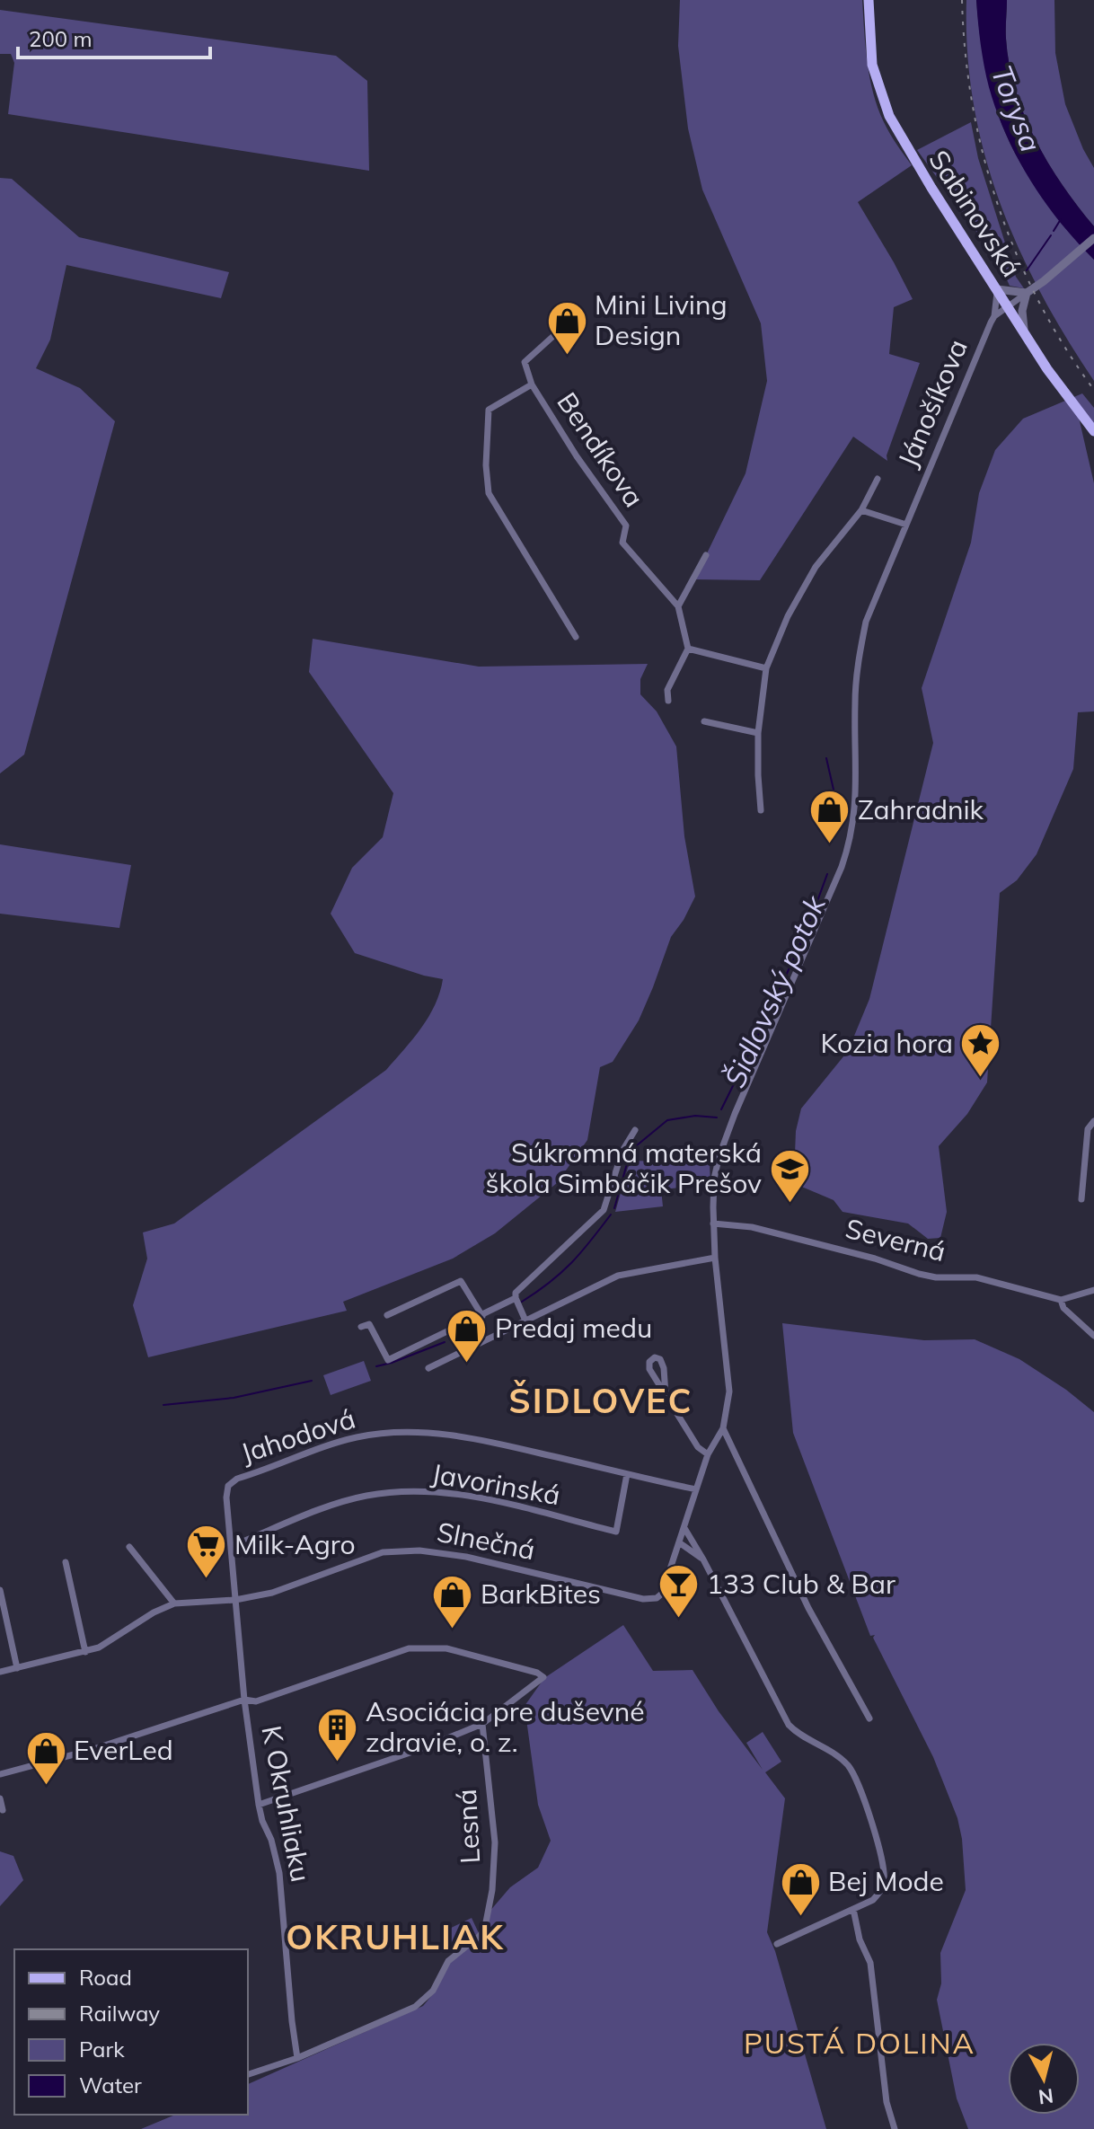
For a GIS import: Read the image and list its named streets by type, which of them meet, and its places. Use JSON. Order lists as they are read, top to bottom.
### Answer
{
  "streets": {
    "main road": ["Sabinovská"],
    "street": [
      "Jánošíkova",
      "Bendíkova",
      "Severná",
      "Jahodová",
      "Javorinská",
      "Slnečná",
      "K Okruhliaku",
      "Lesná"
    ]
  },
  "crossings": [
    ["Sabinovská", "Jánošíkova"],
    ["Jánošíkova", "Severná"],
    ["Jánošíkova", "Slnečná"],
    ["Jahodová", "Javorinská"],
    ["Jahodová", "Slnečná"],
    ["Jahodová", "K Okruhliaku"],
    ["Javorinská", "K Okruhliaku"],
    ["Slnečná", "K Okruhliaku"],
    ["K Okruhliaku", "Lesná"]
  ],
  "districts": ["ŠIDLOVEC", "OKRUHLIAK", "PUSTÁ DOLINA"],
  "water": ["Torysa", "Šidlovský potok"],
  "places": {
    "shop": [
      "Mini Living Design",
      "Zahradnik",
      "Predaj medu",
      "BarkBites",
      "EverLed",
      "Bej Mode"
    ],
    "place": ["Kozia hora"],
    "school or university": ["Súkromná materská škola Simbáčik Prešov"],
    "supermarket": ["Milk-Agro"],
    "bar": ["133 Club & Bar"],
    "building": ["Asociácia pre duševné zdravie, o. z."]
  },
  "legend": [
    "Road",
    "Railway",
    "Park",
    "Water"
  ],
  "scale_bar": "200 m",
  "north": "bottom"
}
